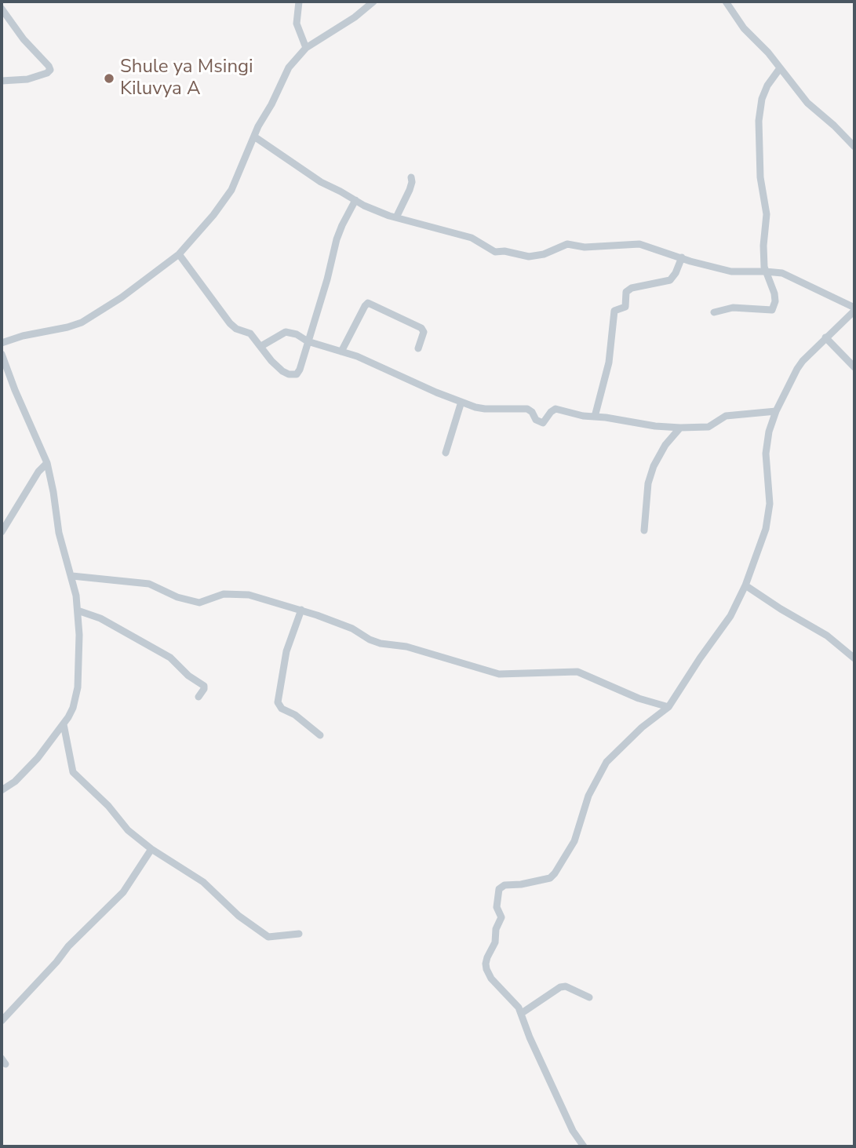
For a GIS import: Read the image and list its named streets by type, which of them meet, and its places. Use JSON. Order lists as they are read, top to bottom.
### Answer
{
  "places": ["Shule ya Msingi Kiluvya A"]
}
